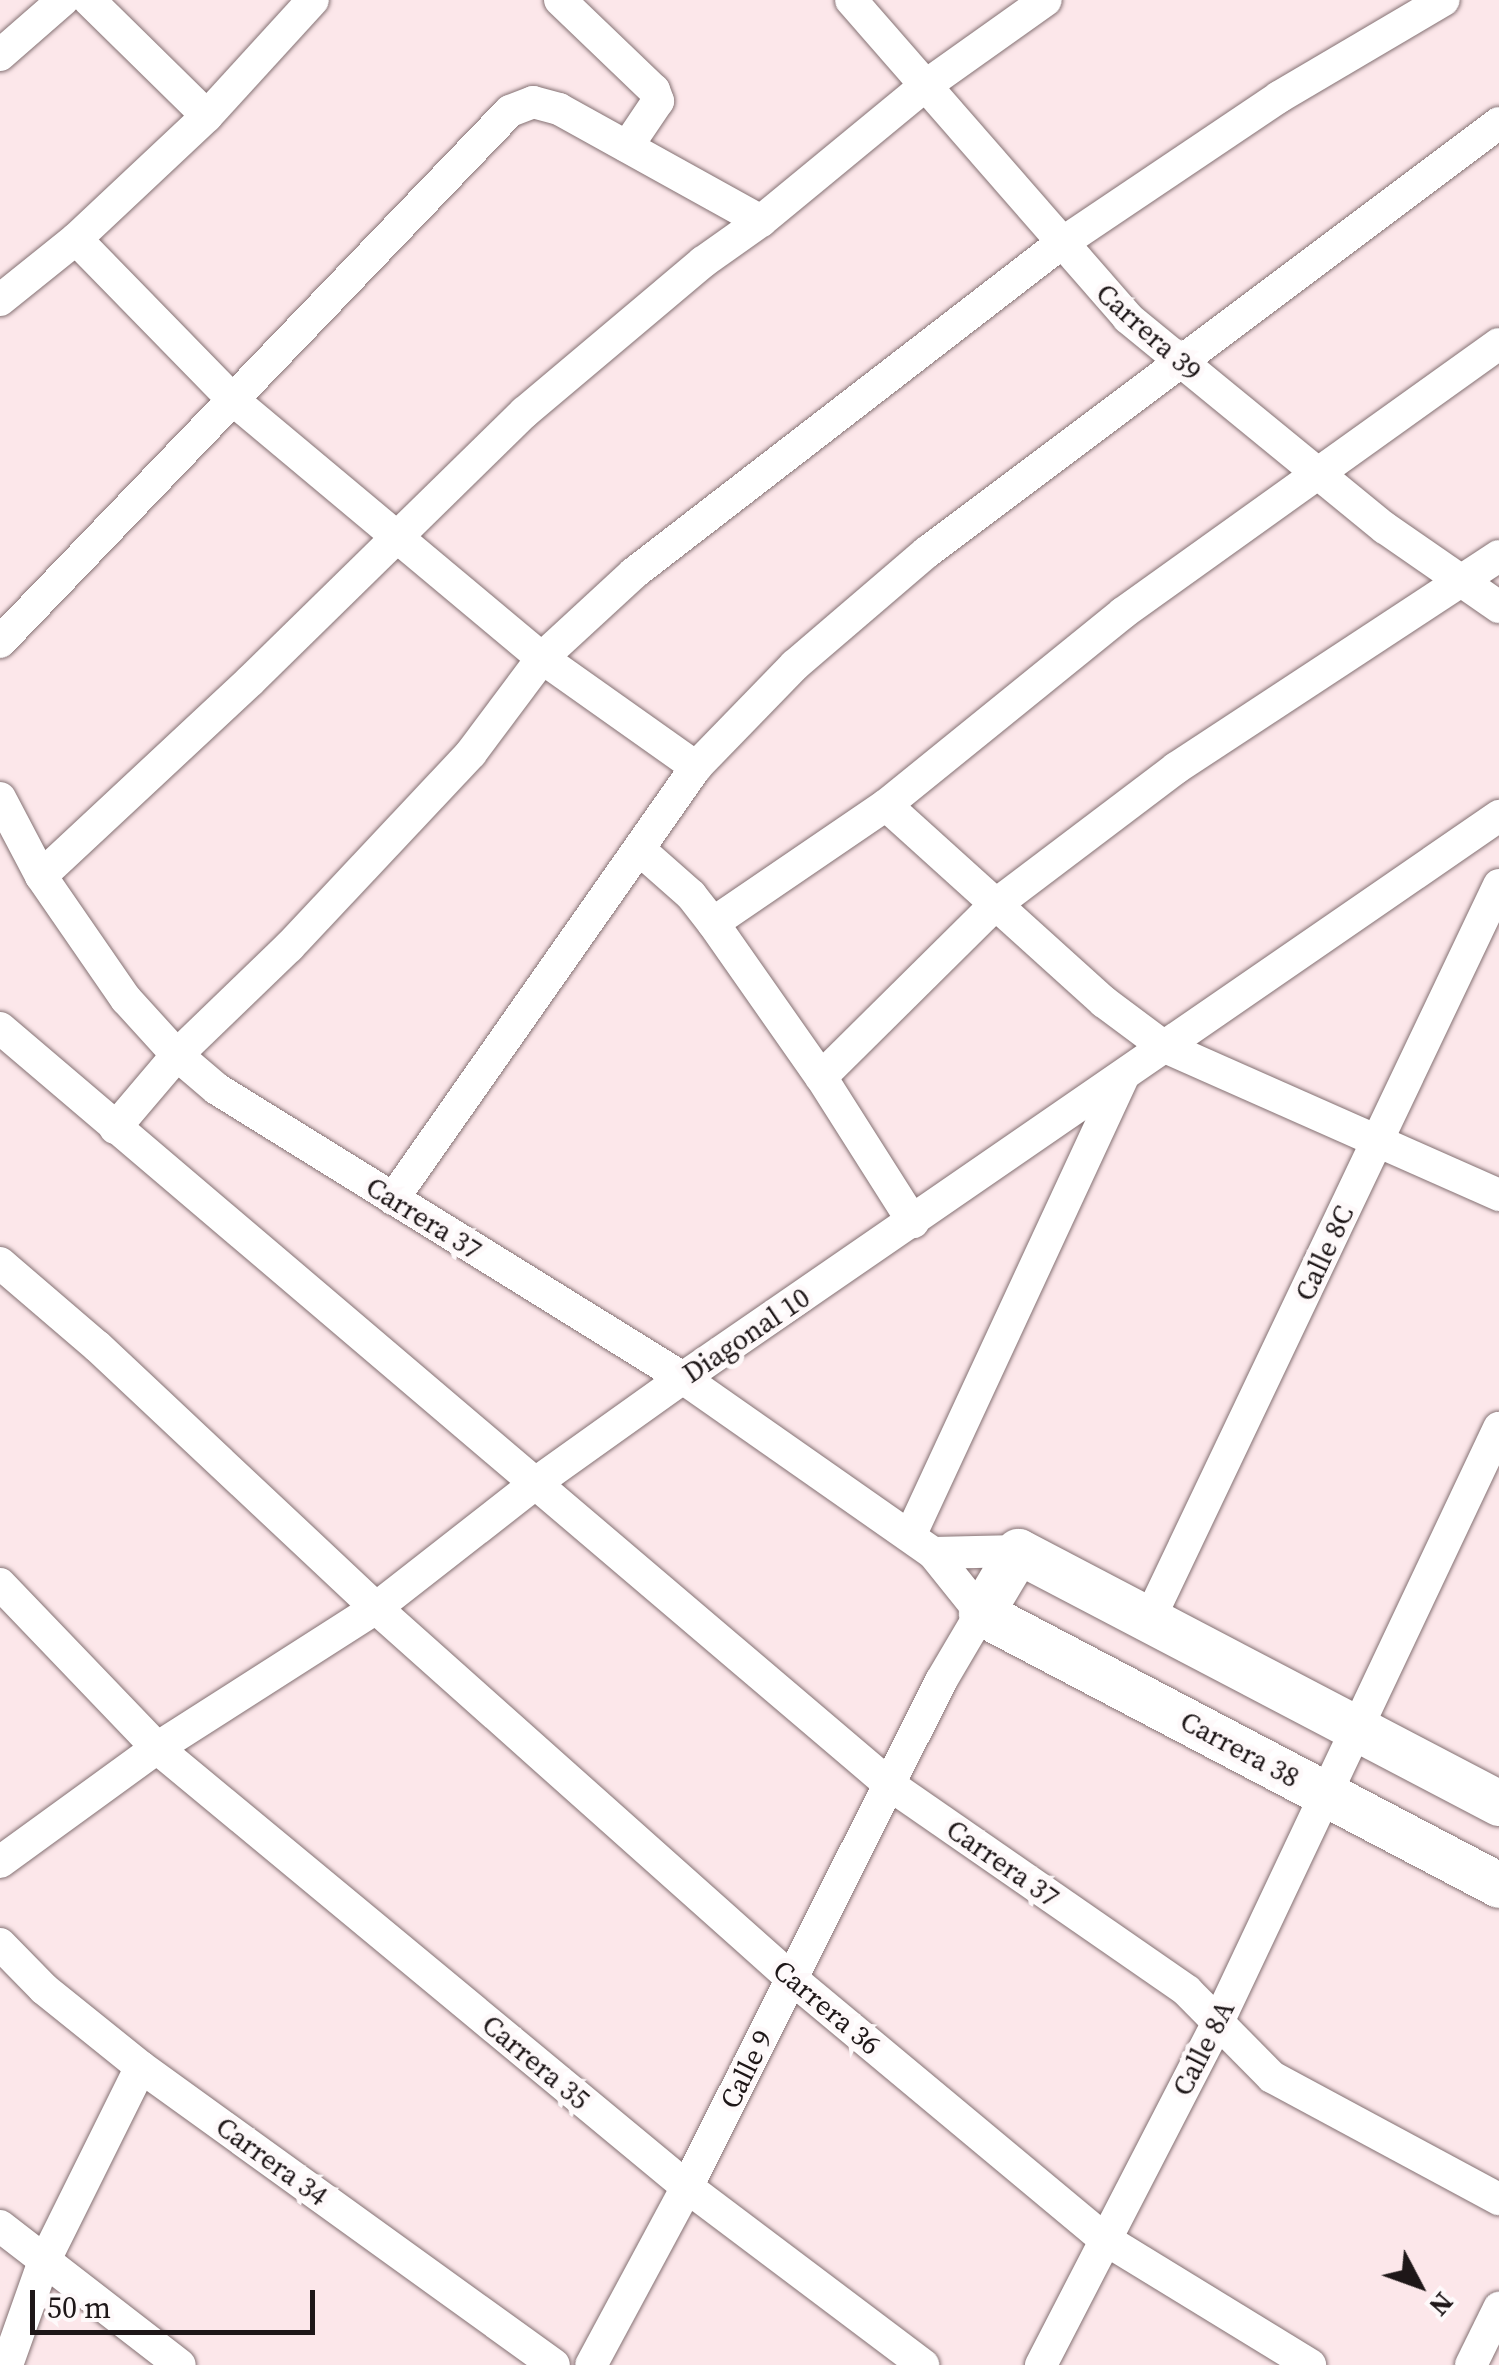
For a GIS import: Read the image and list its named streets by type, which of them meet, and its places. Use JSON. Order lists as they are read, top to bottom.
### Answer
{
  "streets": {
    "street": [
      "Carrera 39",
      "Carrera 37",
      "Calle 8C",
      "Diagonal 10",
      "Carrera 38",
      "Carrera 36",
      "Calle 8A",
      "Carrera 35",
      "Calle 9",
      "Carrera 34"
    ]
  },
  "crossings": [
    ["Carrera 37", "Diagonal 10"],
    ["Carrera 37", "Carrera 38"],
    ["Carrera 37", "Calle 8A"],
    ["Carrera 37", "Calle 9"],
    ["Diagonal 10", "Carrera 36"],
    ["Diagonal 10", "Carrera 35"],
    ["Carrera 38", "Calle 8A"],
    ["Carrera 38", "Calle 9"],
    ["Carrera 36", "Calle 8A"],
    ["Carrera 36", "Calle 9"],
    ["Carrera 35", "Calle 9"]
  ],
  "scale_bar": "50 m",
  "north": "bottom right"
}
